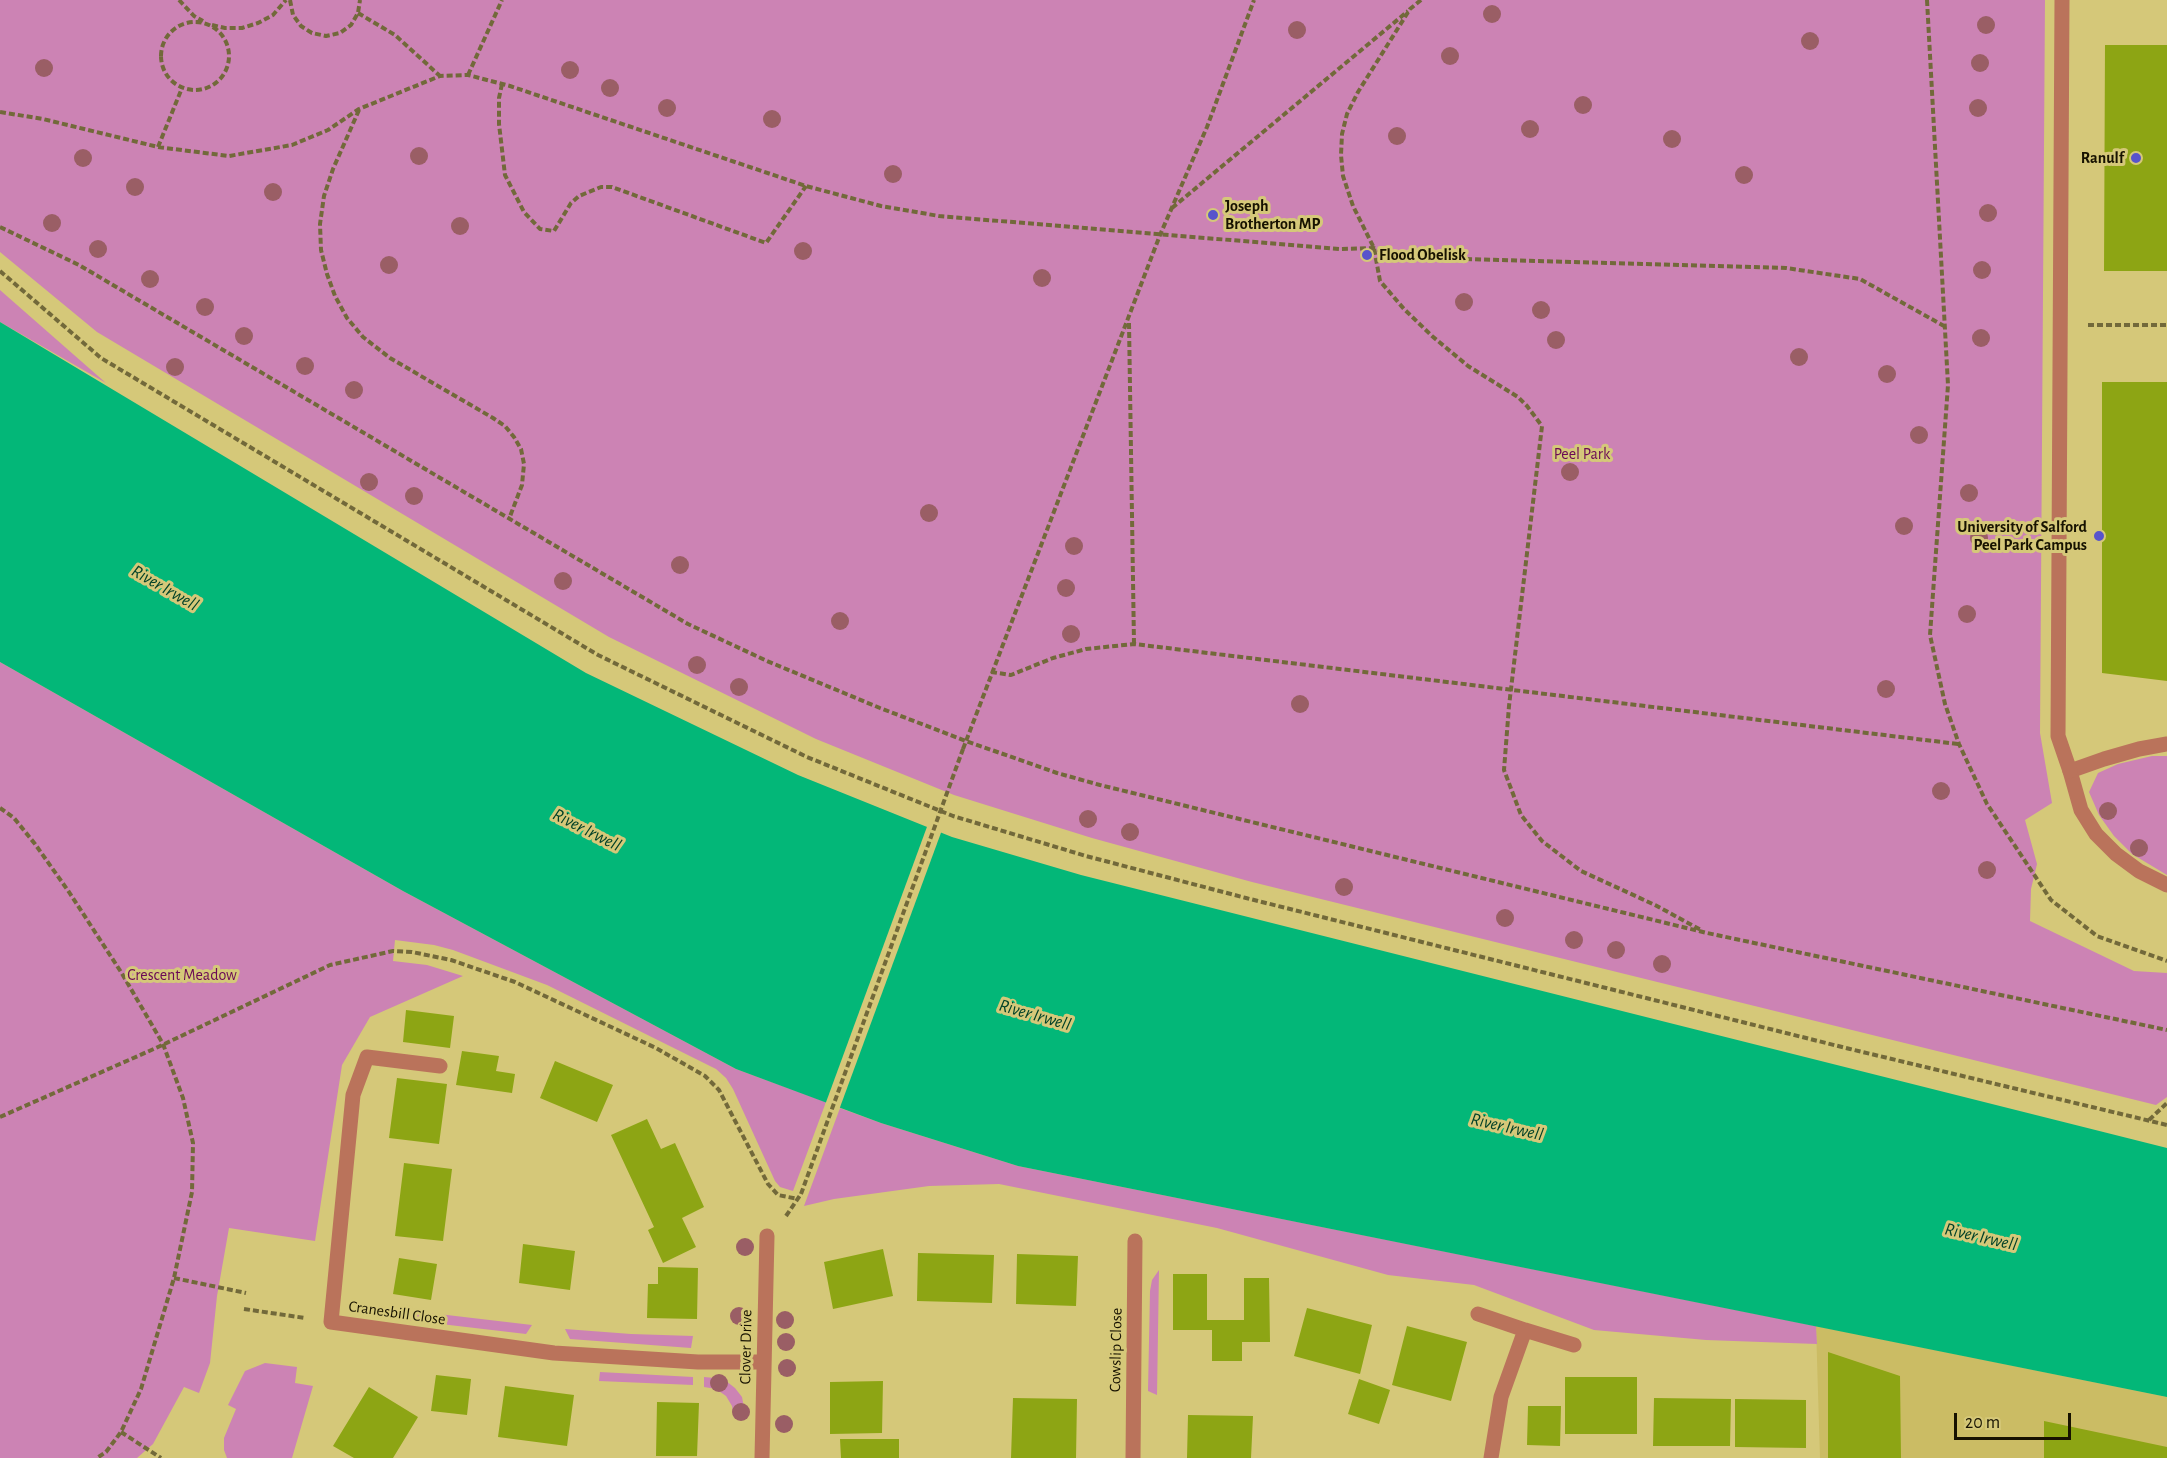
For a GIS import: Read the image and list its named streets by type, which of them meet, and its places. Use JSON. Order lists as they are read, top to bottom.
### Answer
{
  "streets": {
    "street": ["Cranesbill Close", "Clover Drive", "Cowslip Close"]
  },
  "crossings": [
    ["Cranesbill Close", "Clover Drive"]
  ],
  "water": ["River Irwell"],
  "parks": ["Peel Park", "Crescent Meadow"],
  "places": [
    "Ranulf",
    "Joseph Brotherton MP",
    "Flood Obelisk",
    "University of Salford Peel Park Campus"
  ],
  "scale_bar": "20 m"
}
